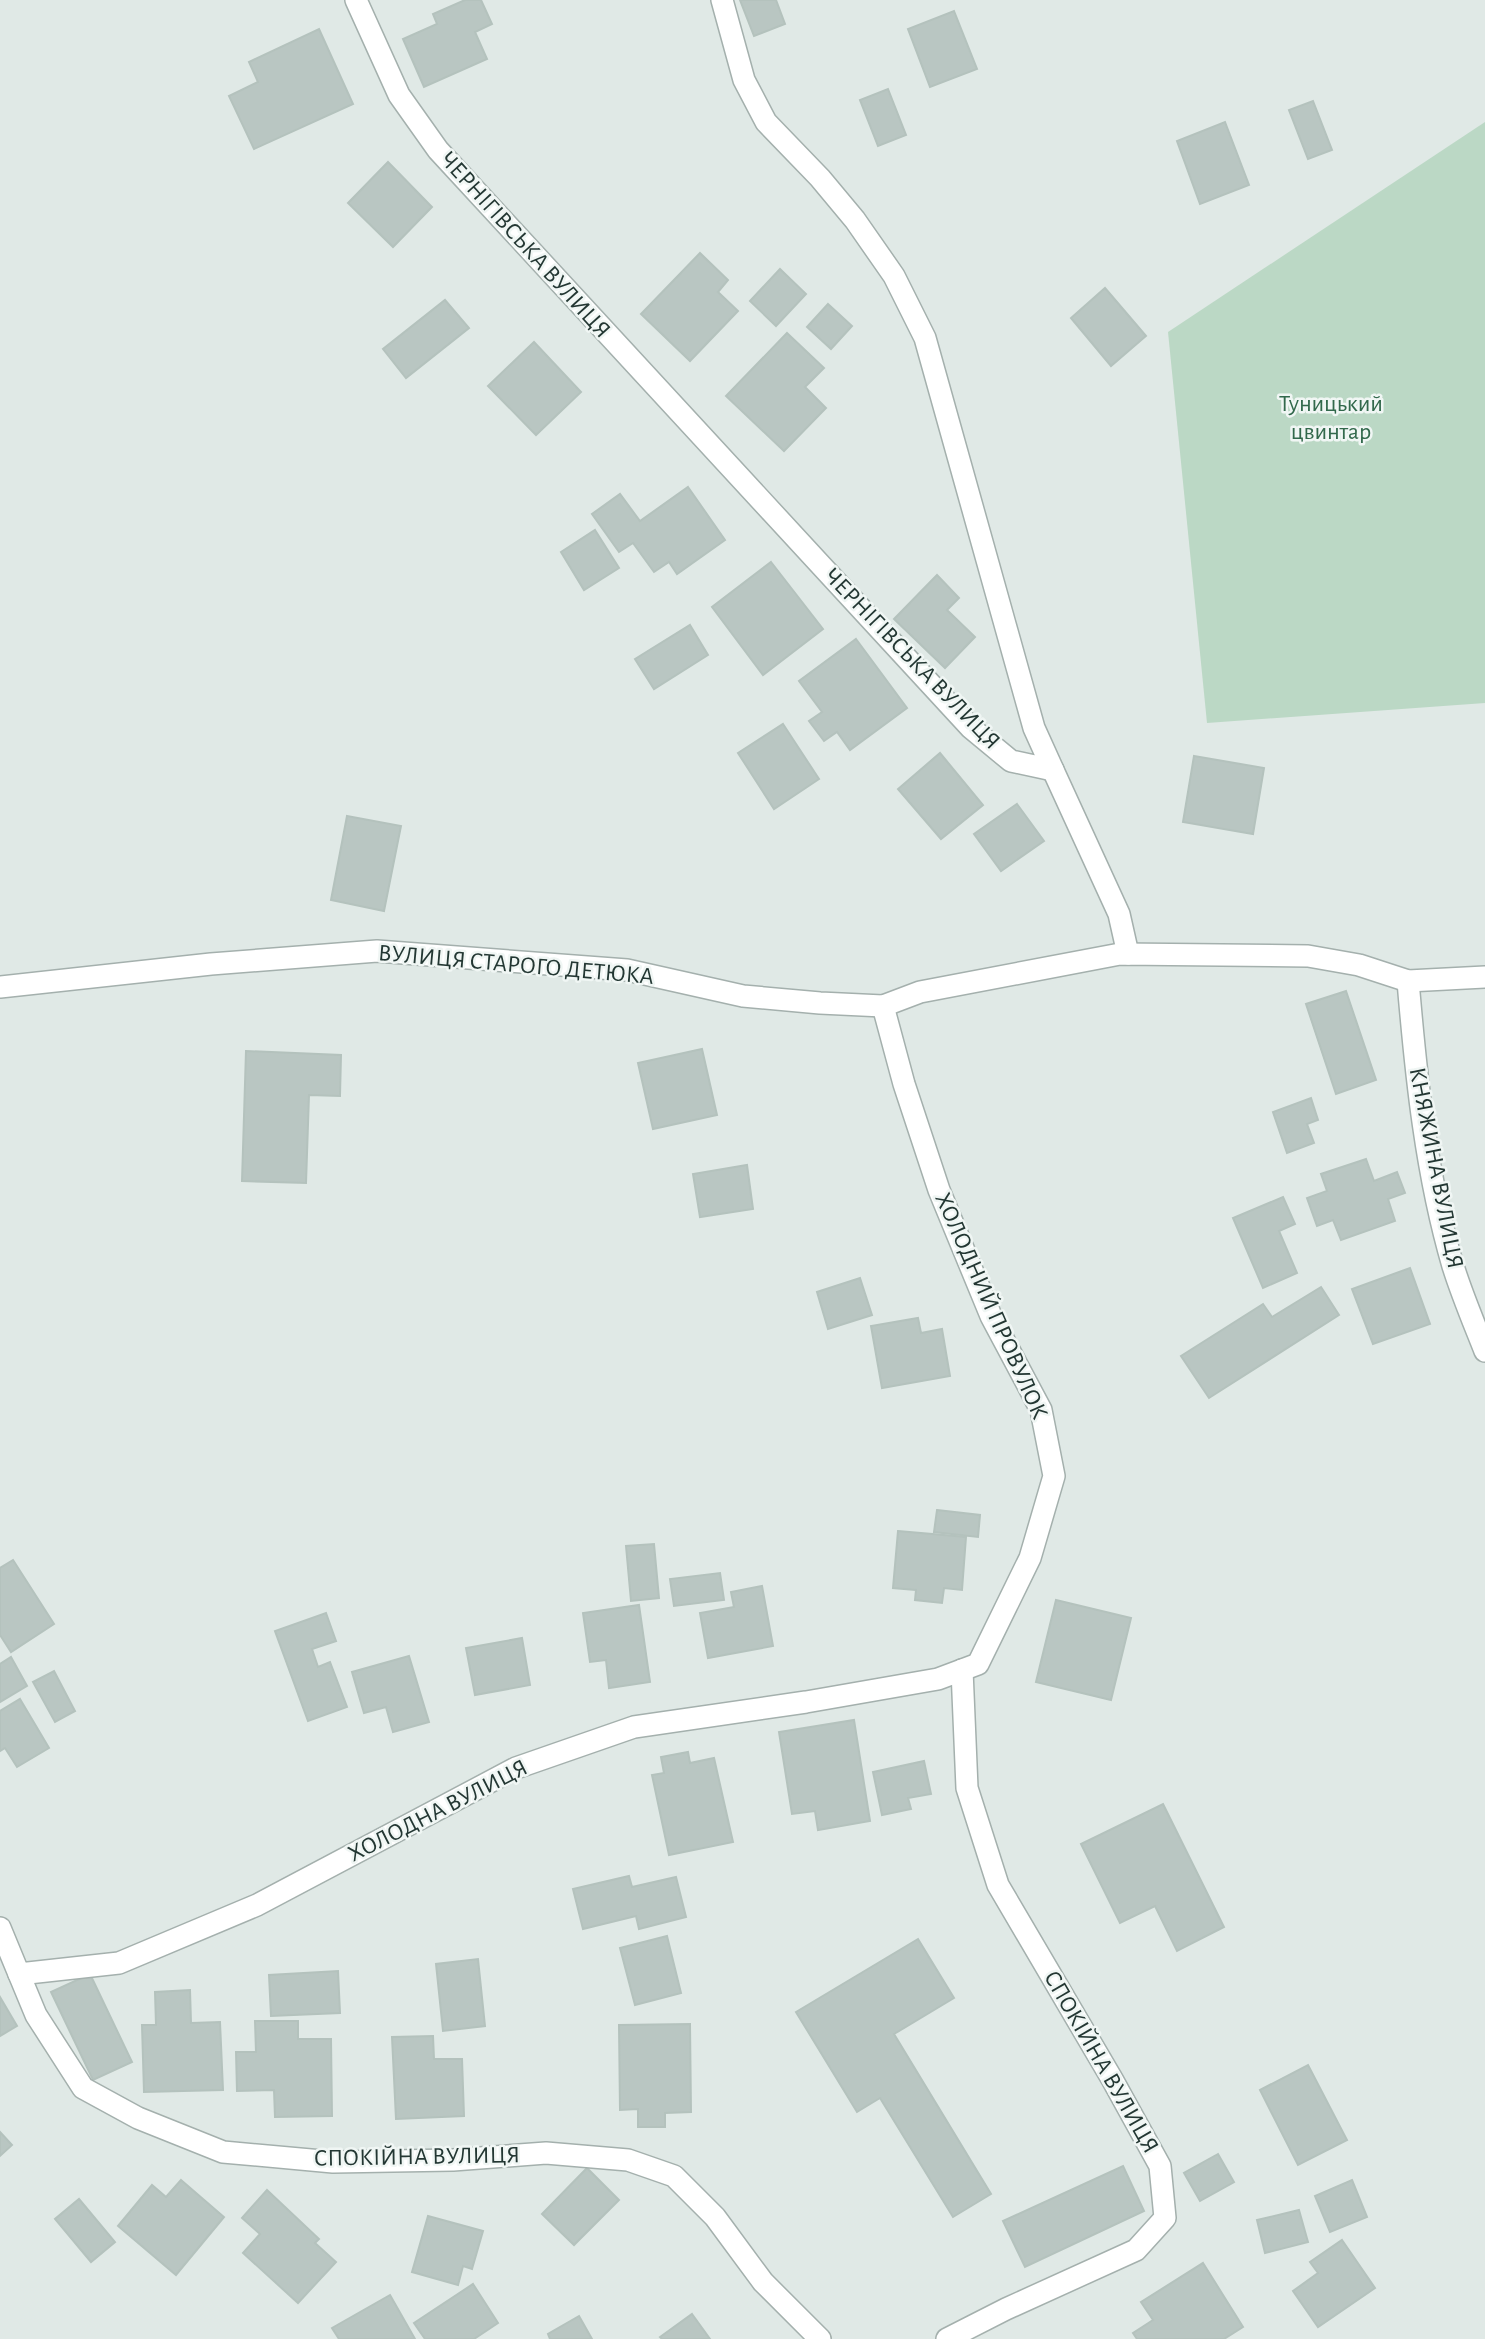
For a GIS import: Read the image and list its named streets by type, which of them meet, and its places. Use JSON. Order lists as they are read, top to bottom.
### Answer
{
  "streets": {
    "street": [
      "ЧЕРНІГІВСЬКА ВУЛИЦЯ",
      "ВУЛИЦЯ СТАРОГО ДЕТЮКА",
      "КНЯЖИНА ВУЛИЦЯ",
      "ХОЛОДНИЙ ПРОВУЛОК",
      "ХОЛОДНА ВУЛИЦЯ",
      "СПОКІЙНА ВУЛИЦЯ"
    ]
  },
  "crossings": [
    ["ВУЛИЦЯ СТАРОГО ДЕТЮКА", "КНЯЖИНА ВУЛИЦЯ"],
    ["ВУЛИЦЯ СТАРОГО ДЕТЮКА", "ХОЛОДНИЙ ПРОВУЛОК"],
    ["ХОЛОДНИЙ ПРОВУЛОК", "ХОЛОДНА ВУЛИЦЯ"],
    ["ХОЛОДНИЙ ПРОВУЛОК", "СПОКІЙНА ВУЛИЦЯ"],
    ["ХОЛОДНА ВУЛИЦЯ", "СПОКІЙНА ВУЛИЦЯ"]
  ],
  "parks": ["Туницький цвинтар"]
}
